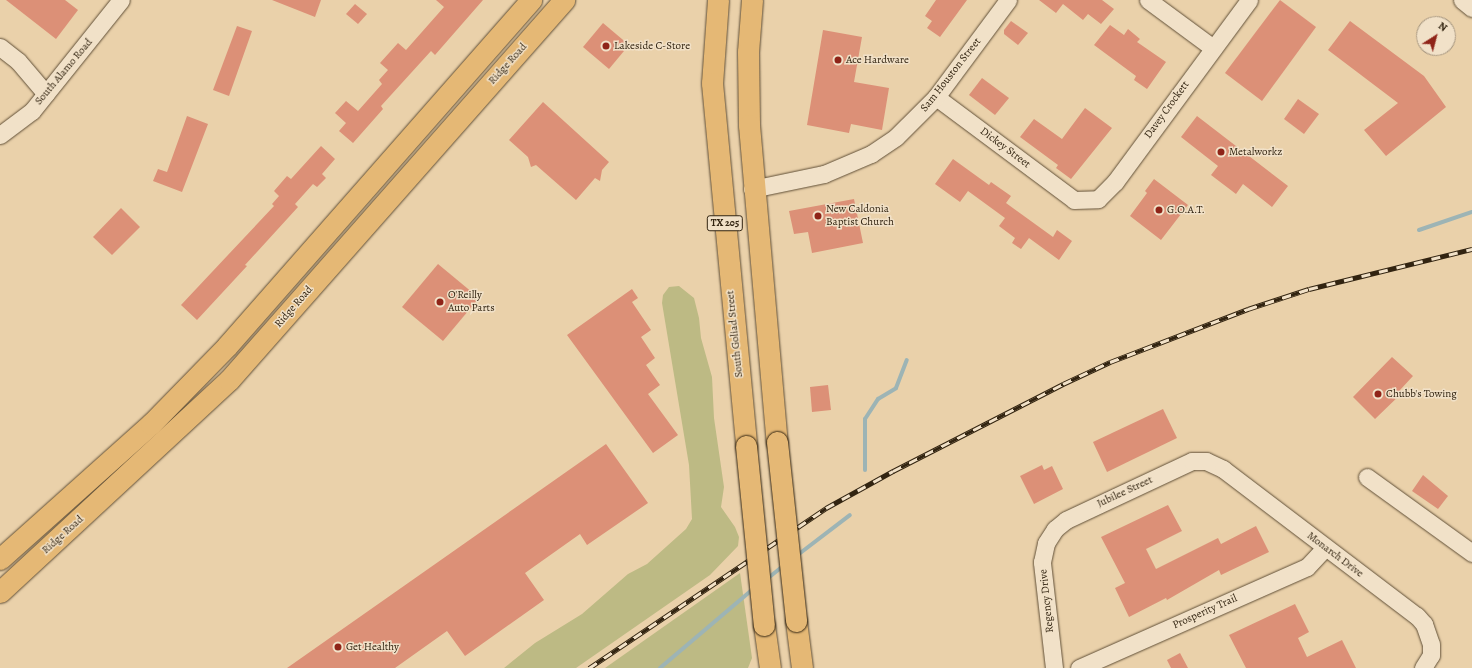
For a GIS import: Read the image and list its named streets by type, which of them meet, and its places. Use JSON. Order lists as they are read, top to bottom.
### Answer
{
  "streets": {
    "main road": ["Ridge Road", "TX 205", "South Goliad Street"],
    "street": [
      "South Alamo Road",
      "Sam Houston Street",
      "Davey Crockett",
      "Dickey Street",
      "Jubilee Street",
      "Monarch Drive",
      "Regency Drive",
      "Prosperity Trail"
    ]
  },
  "crossings": [
    ["Sam Houston Street", "Dickey Street"],
    ["Sam Houston Street", "TX 205"],
    ["Davey Crockett", "Dickey Street"],
    ["Jubilee Street", "Monarch Drive"],
    ["Jubilee Street", "Regency Drive"],
    ["Monarch Drive", "Prosperity Trail"]
  ],
  "places": [
    "Lakeside C-Store",
    "Ace Hardware",
    "Metalworkz",
    "G.O.A.T.",
    "New Caldonia Baptist Church",
    "O'Reilly Auto Parts",
    "Chubb's Towing",
    "Get Healthy"
  ],
  "north": "top right"
}
